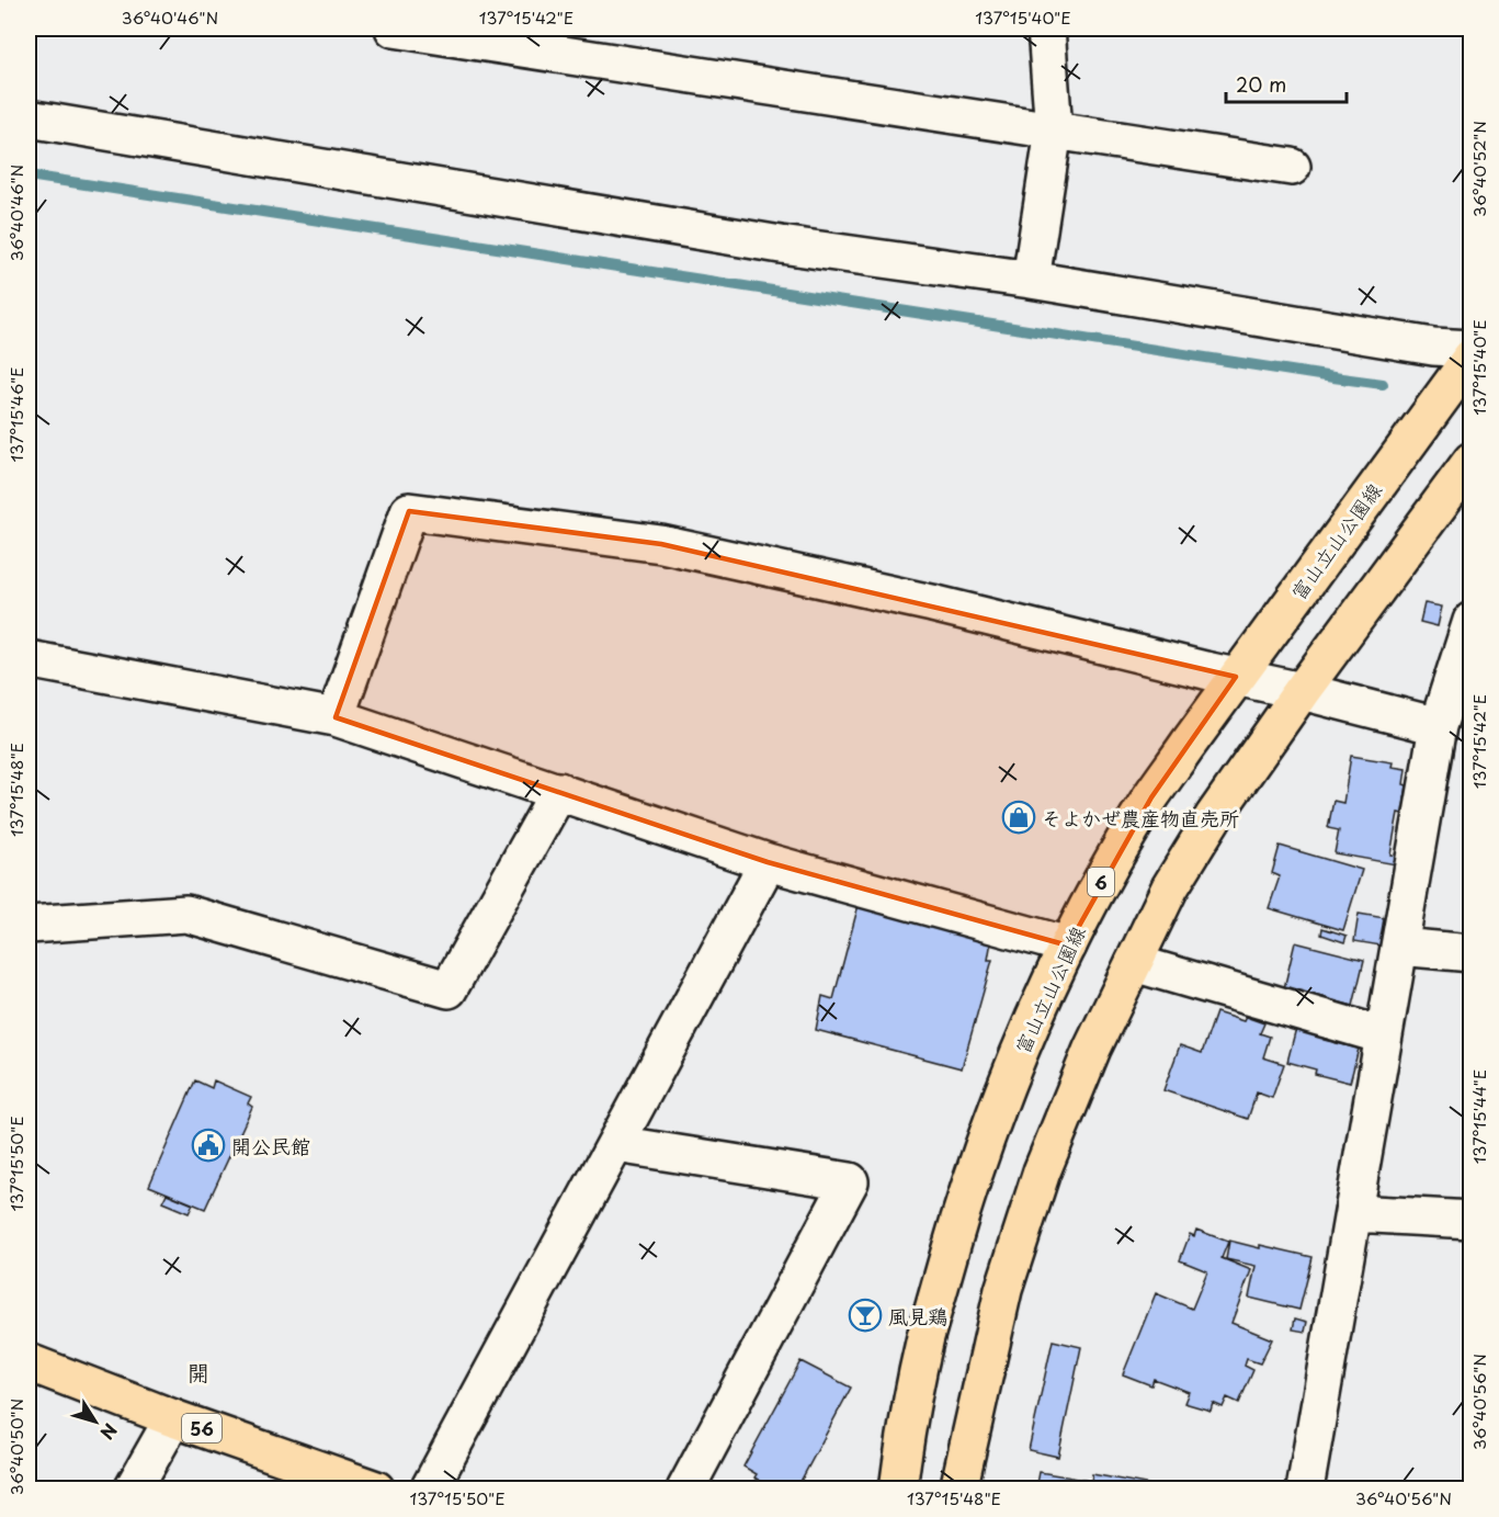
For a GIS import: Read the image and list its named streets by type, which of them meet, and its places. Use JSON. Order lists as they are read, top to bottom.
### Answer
{
  "streets": {
    "main road": ["富山立山公園線", "6", "56"]
  },
  "districts": ["開"],
  "places": {
    "shop": ["そよかぜ農産物直売所"],
    "public building": ["開公民館"],
    "bar": ["風見鶏"]
  },
  "scale_bar": "20 m",
  "north": "bottom right",
  "coordinates": [
    "36°40'46\"N",
    "137°15'42\"E",
    "137°15'40\"E",
    "36°40'52\"N",
    "137°15'46\"E",
    "137°15'48\"E",
    "137°15'44\"E",
    "137°15'50\"E",
    "36°40'56\"N",
    "36°40'50\"N"
  ]
}
